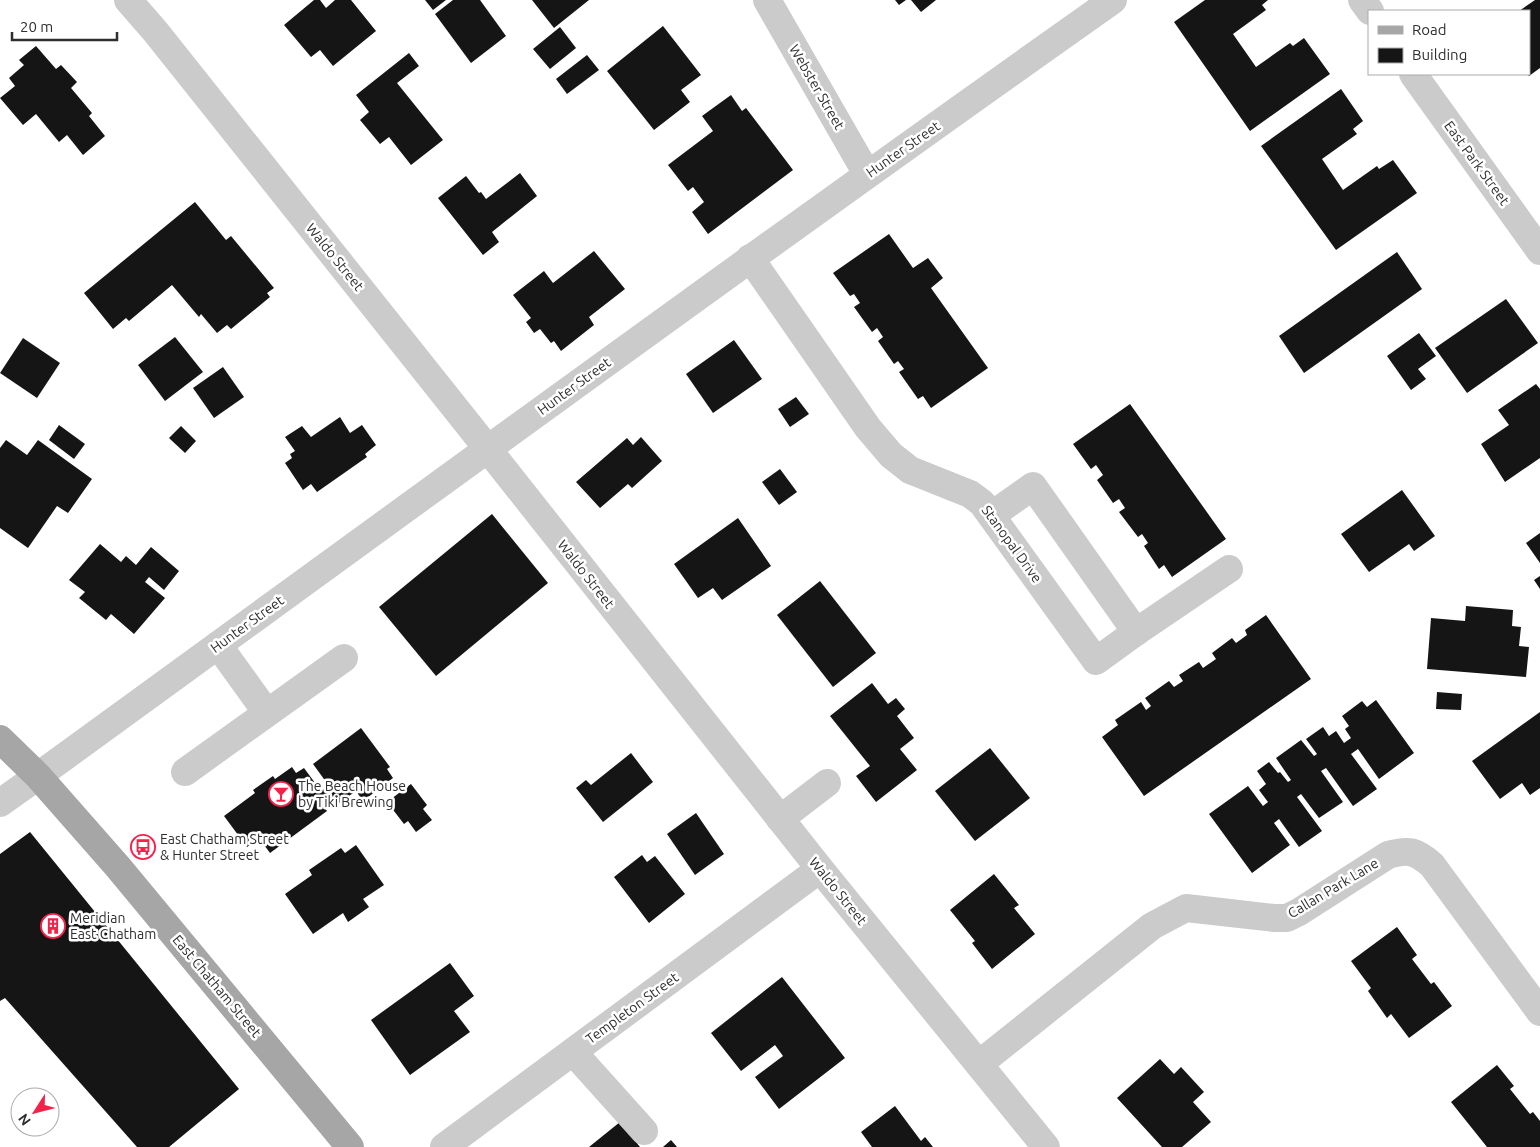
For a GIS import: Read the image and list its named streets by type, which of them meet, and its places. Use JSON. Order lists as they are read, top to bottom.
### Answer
{
  "streets": {
    "main road": ["East Chatham Street"],
    "street": [
      "Webster Street",
      "Hunter Street",
      "East Park Street",
      "Waldo Street",
      "Stanopal Drive",
      "Callan Park Lane",
      "Templeton Street"
    ]
  },
  "crossings": [
    ["Webster Street", "Hunter Street"],
    ["Hunter Street", "Waldo Street"],
    ["Hunter Street", "Stanopal Drive"],
    ["Hunter Street", "East Chatham Street"],
    ["Waldo Street", "Callan Park Lane"],
    ["Waldo Street", "Templeton Street"]
  ],
  "places": {
    "bar": ["The Beach House by Tiki Brewing"],
    "bus stop": ["East Chatham Street & Hunter Street"],
    "building": ["Meridian East Chatham"]
  },
  "legend": ["Road", "Building"],
  "scale_bar": "20 m",
  "north": "bottom left"
}
